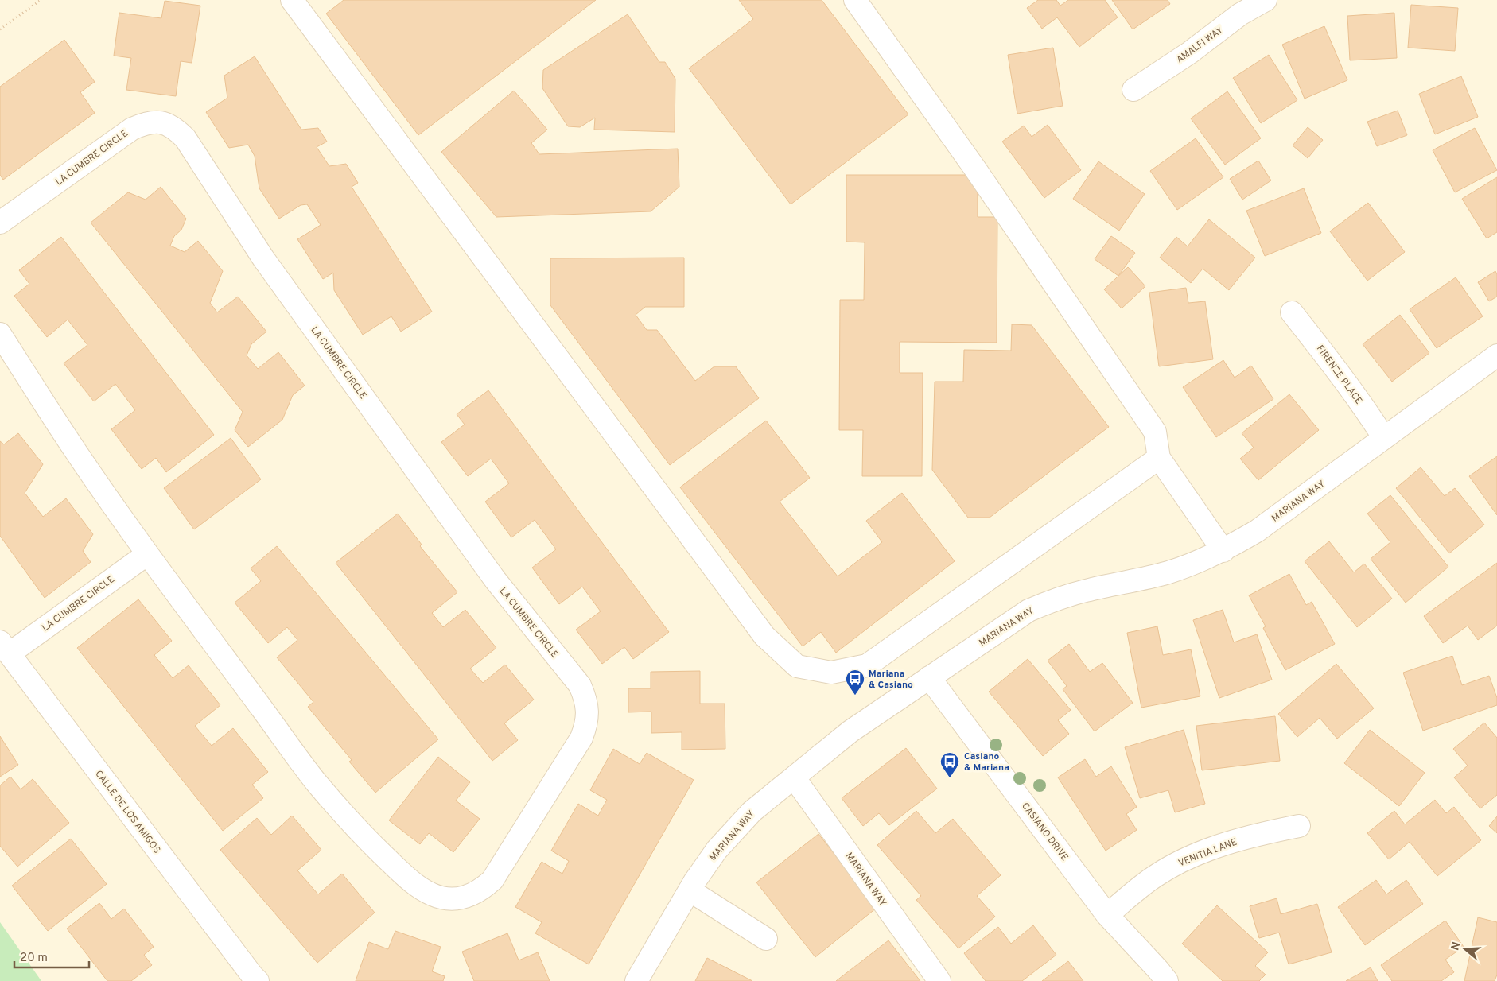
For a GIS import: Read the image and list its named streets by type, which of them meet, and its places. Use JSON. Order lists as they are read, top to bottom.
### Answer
{
  "streets": {
    "street": [
      "AMALFI WAY",
      "LA CUMBRE CIRCLE",
      "FIRENZE PLACE",
      "MARIANA WAY",
      "CALLE DE LOS AMIGOS",
      "CASIANO DRIVE",
      "VENITIA LANE"
    ]
  },
  "crossings": [
    ["LA CUMBRE CIRCLE", "CALLE DE LOS AMIGOS"],
    ["FIRENZE PLACE", "MARIANA WAY"],
    ["MARIANA WAY", "CASIANO DRIVE"],
    ["CASIANO DRIVE", "VENITIA LANE"]
  ],
  "places": {
    "bus stop": ["Mariana & Casiano", "Casiano & Mariana"]
  },
  "scale_bar": "20 m",
  "north": "left"
}
